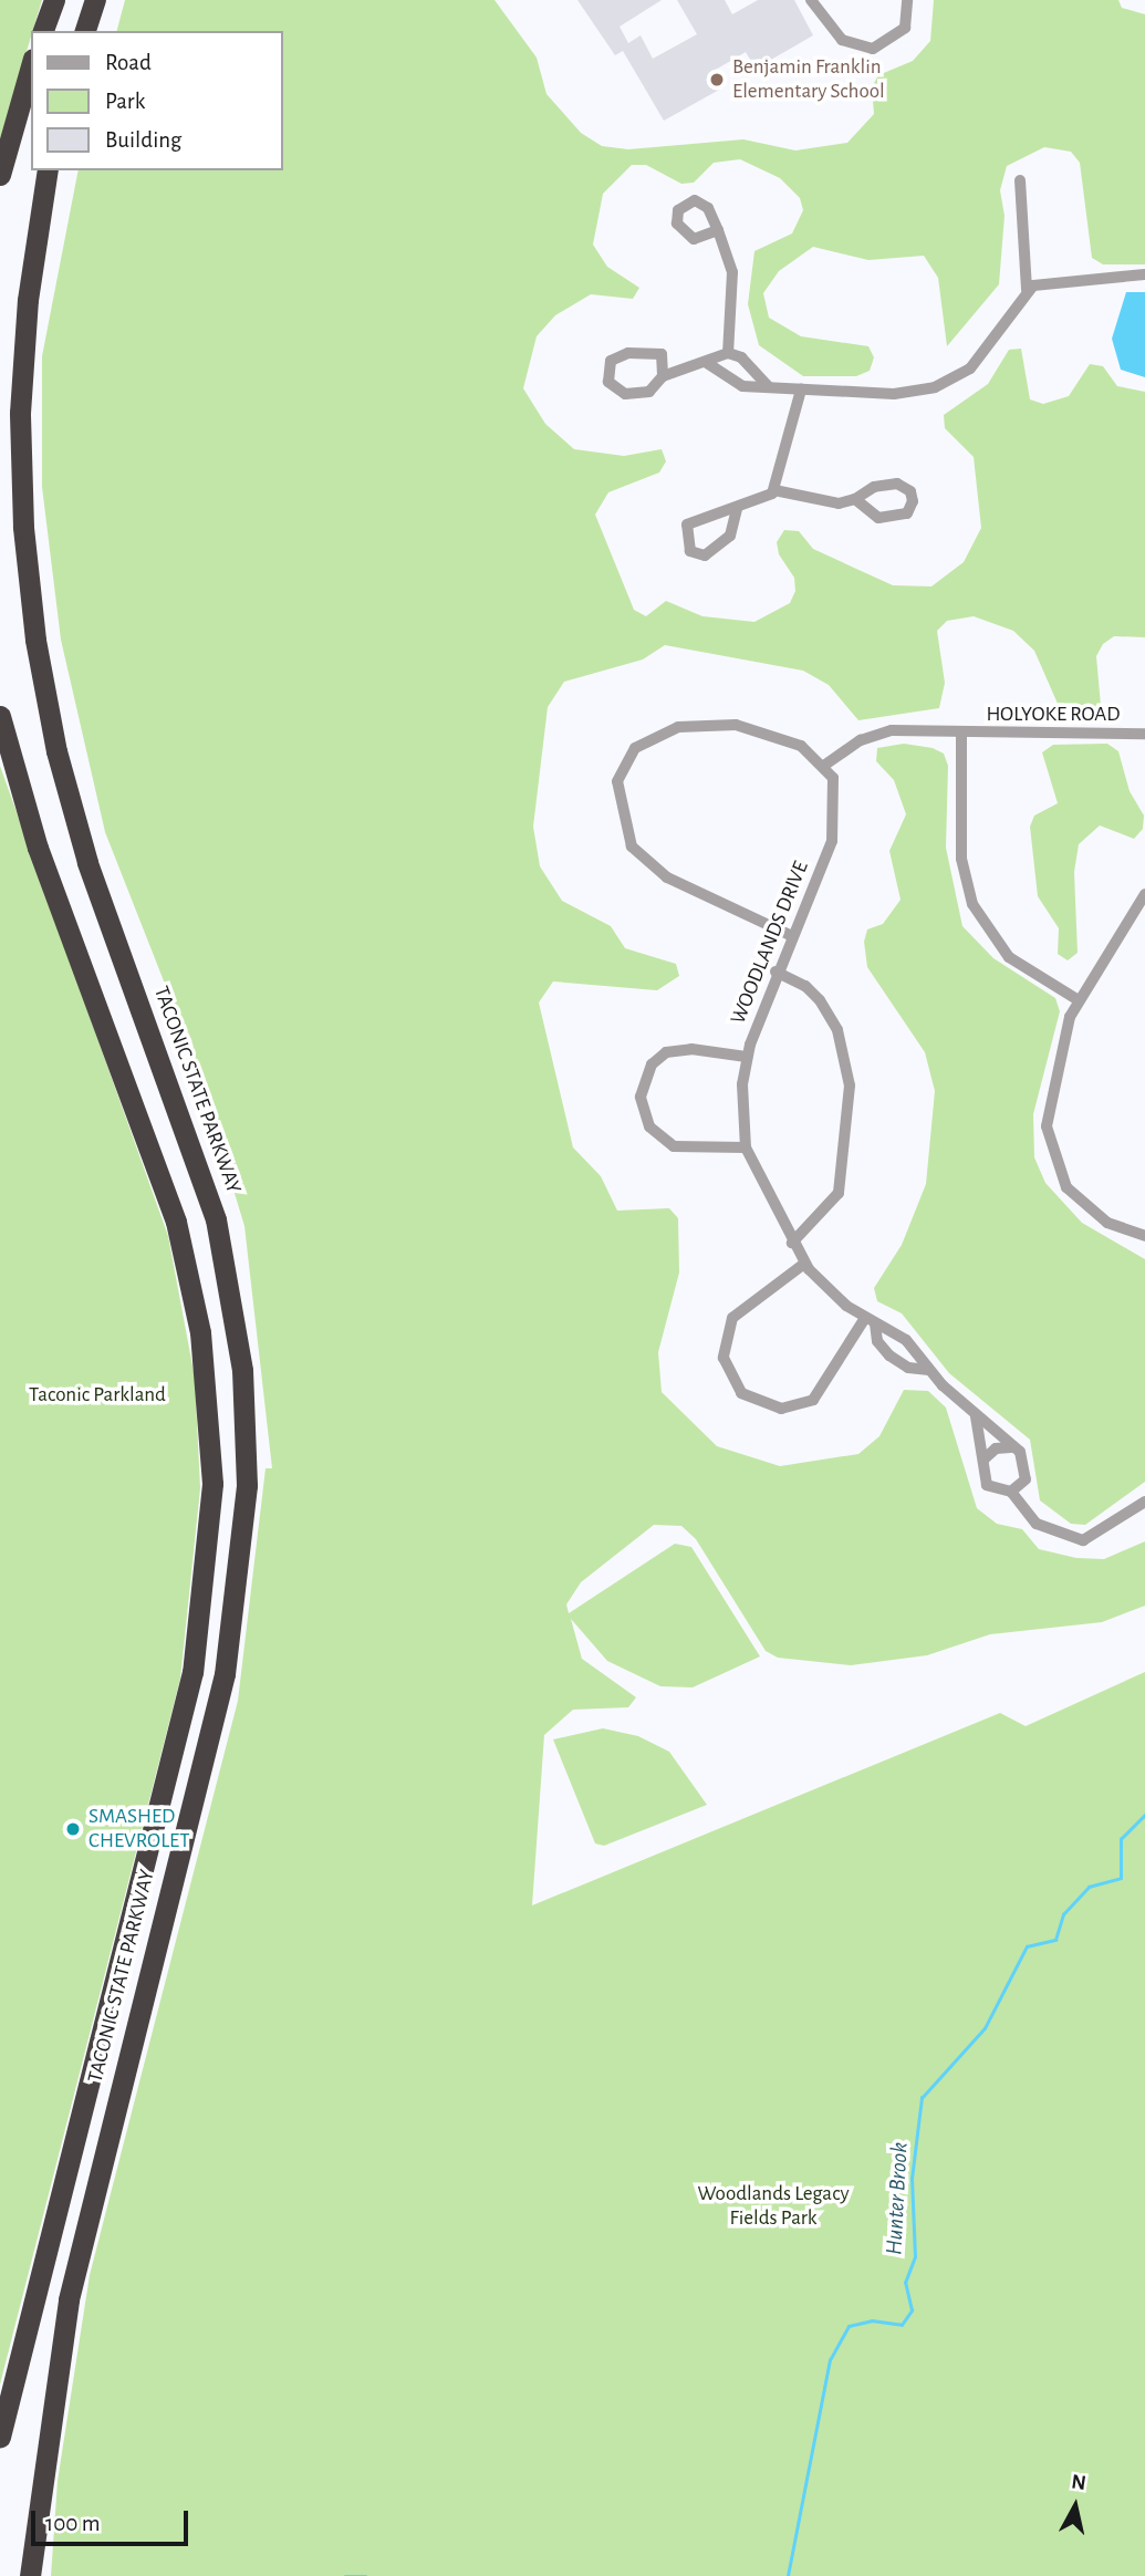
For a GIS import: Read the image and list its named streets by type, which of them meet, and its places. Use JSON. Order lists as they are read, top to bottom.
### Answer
{
  "streets": {
    "highway": ["TACONIC STATE PARKWAY"],
    "street": ["HOLYOKE ROAD", "WOODLANDS DRIVE"]
  },
  "crossings": [
    ["HOLYOKE ROAD", "WOODLANDS DRIVE"]
  ],
  "water": ["Hunter Brook"],
  "parks": ["Taconic Parkland", "Woodlands Legacy Fields Park"],
  "places": ["Benjamin Franklin Elementary School", "SMASHED CHEVROLET"],
  "legend": ["Road", "Park", "Building"],
  "scale_bar": "100 m",
  "north": "top"
}
